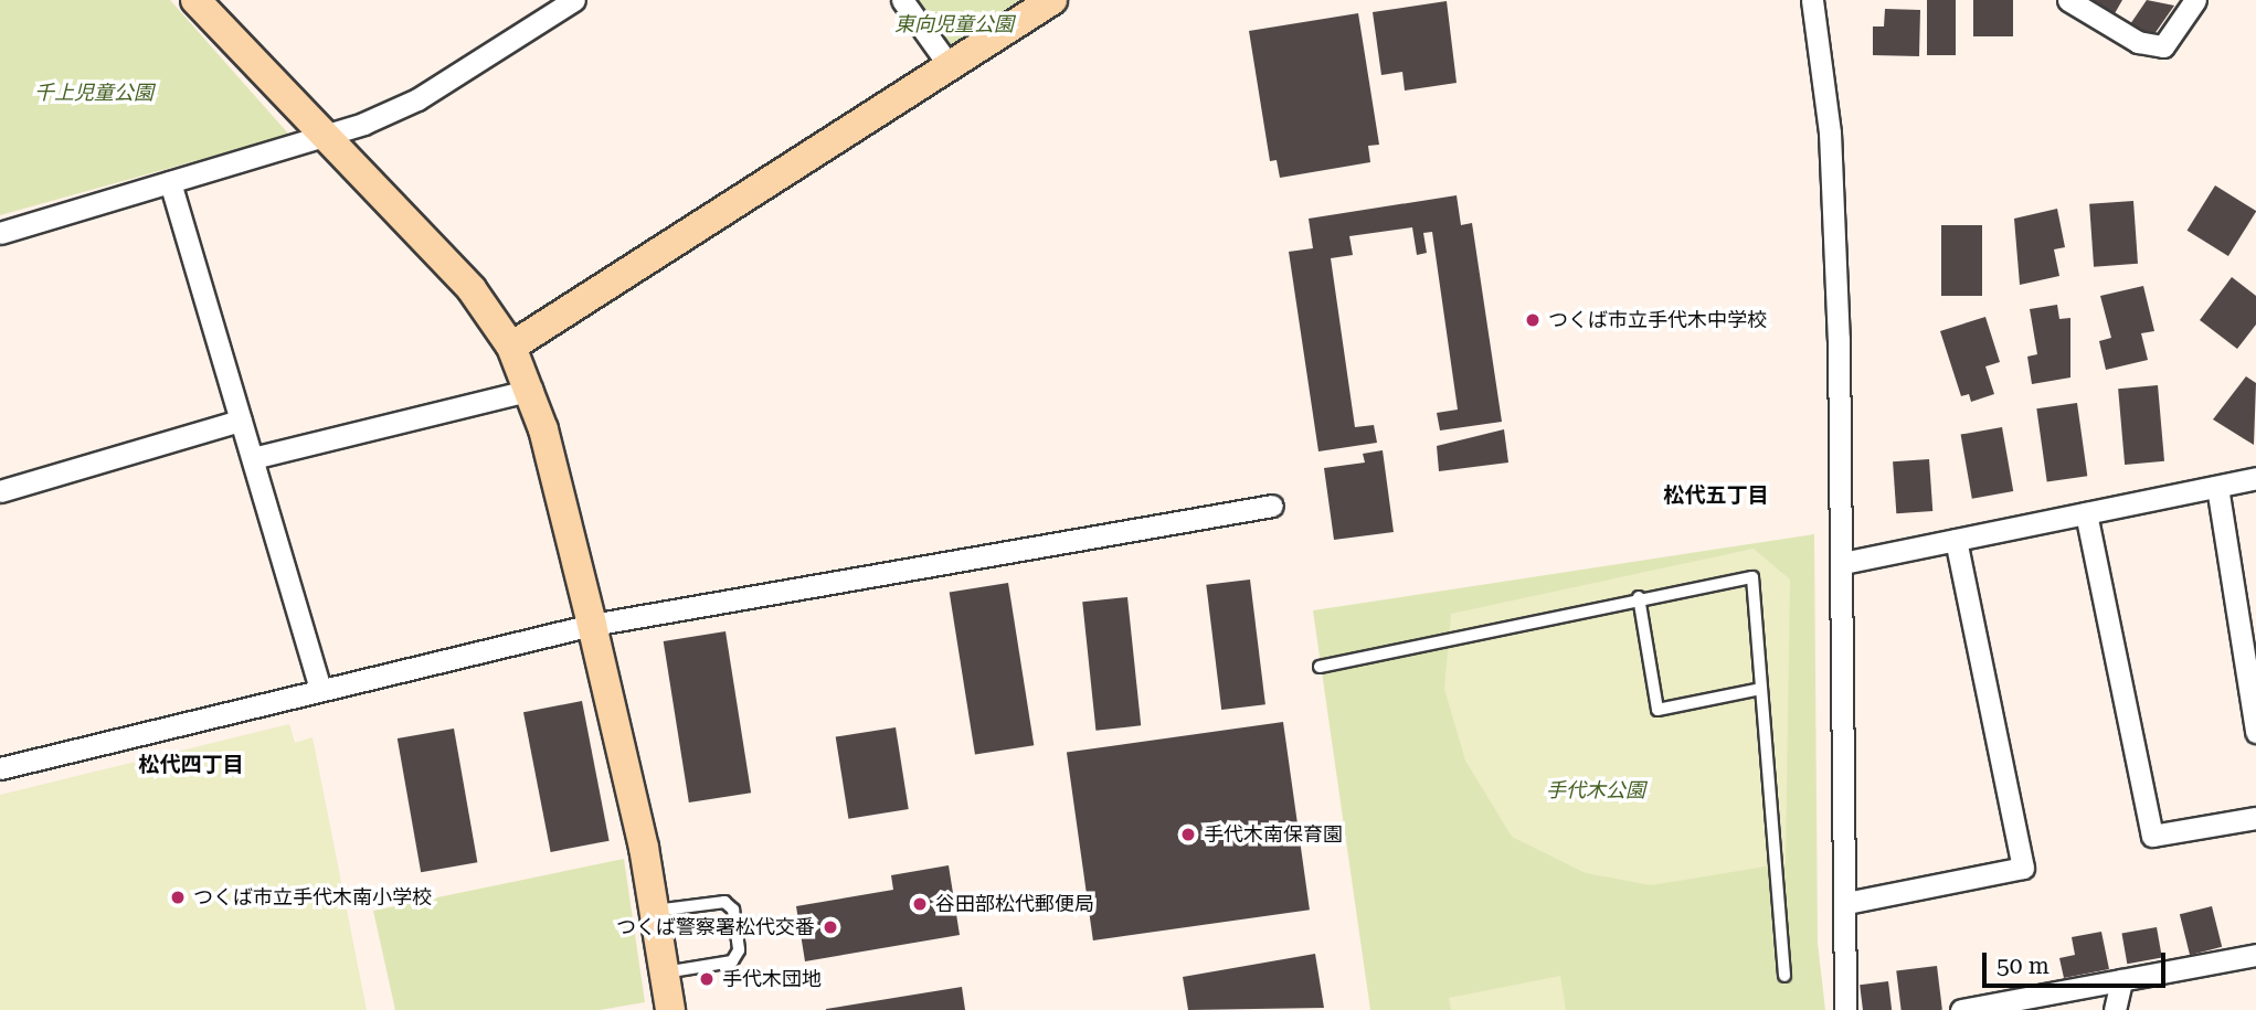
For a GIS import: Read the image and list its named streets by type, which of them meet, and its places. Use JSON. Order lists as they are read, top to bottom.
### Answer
{
  "districts": ["松代五丁目", "松代四丁目"],
  "parks": ["東向児童公園", "千上児童公園", "手代木公園"],
  "places": [
    "つくば市立手代木中学校",
    "手代木南保育園",
    "つくば市立手代木南小学校",
    "谷田部松代郵便局",
    "つくば警察署松代交番",
    "手代木団地"
  ],
  "scale_bar": "50 m"
}
